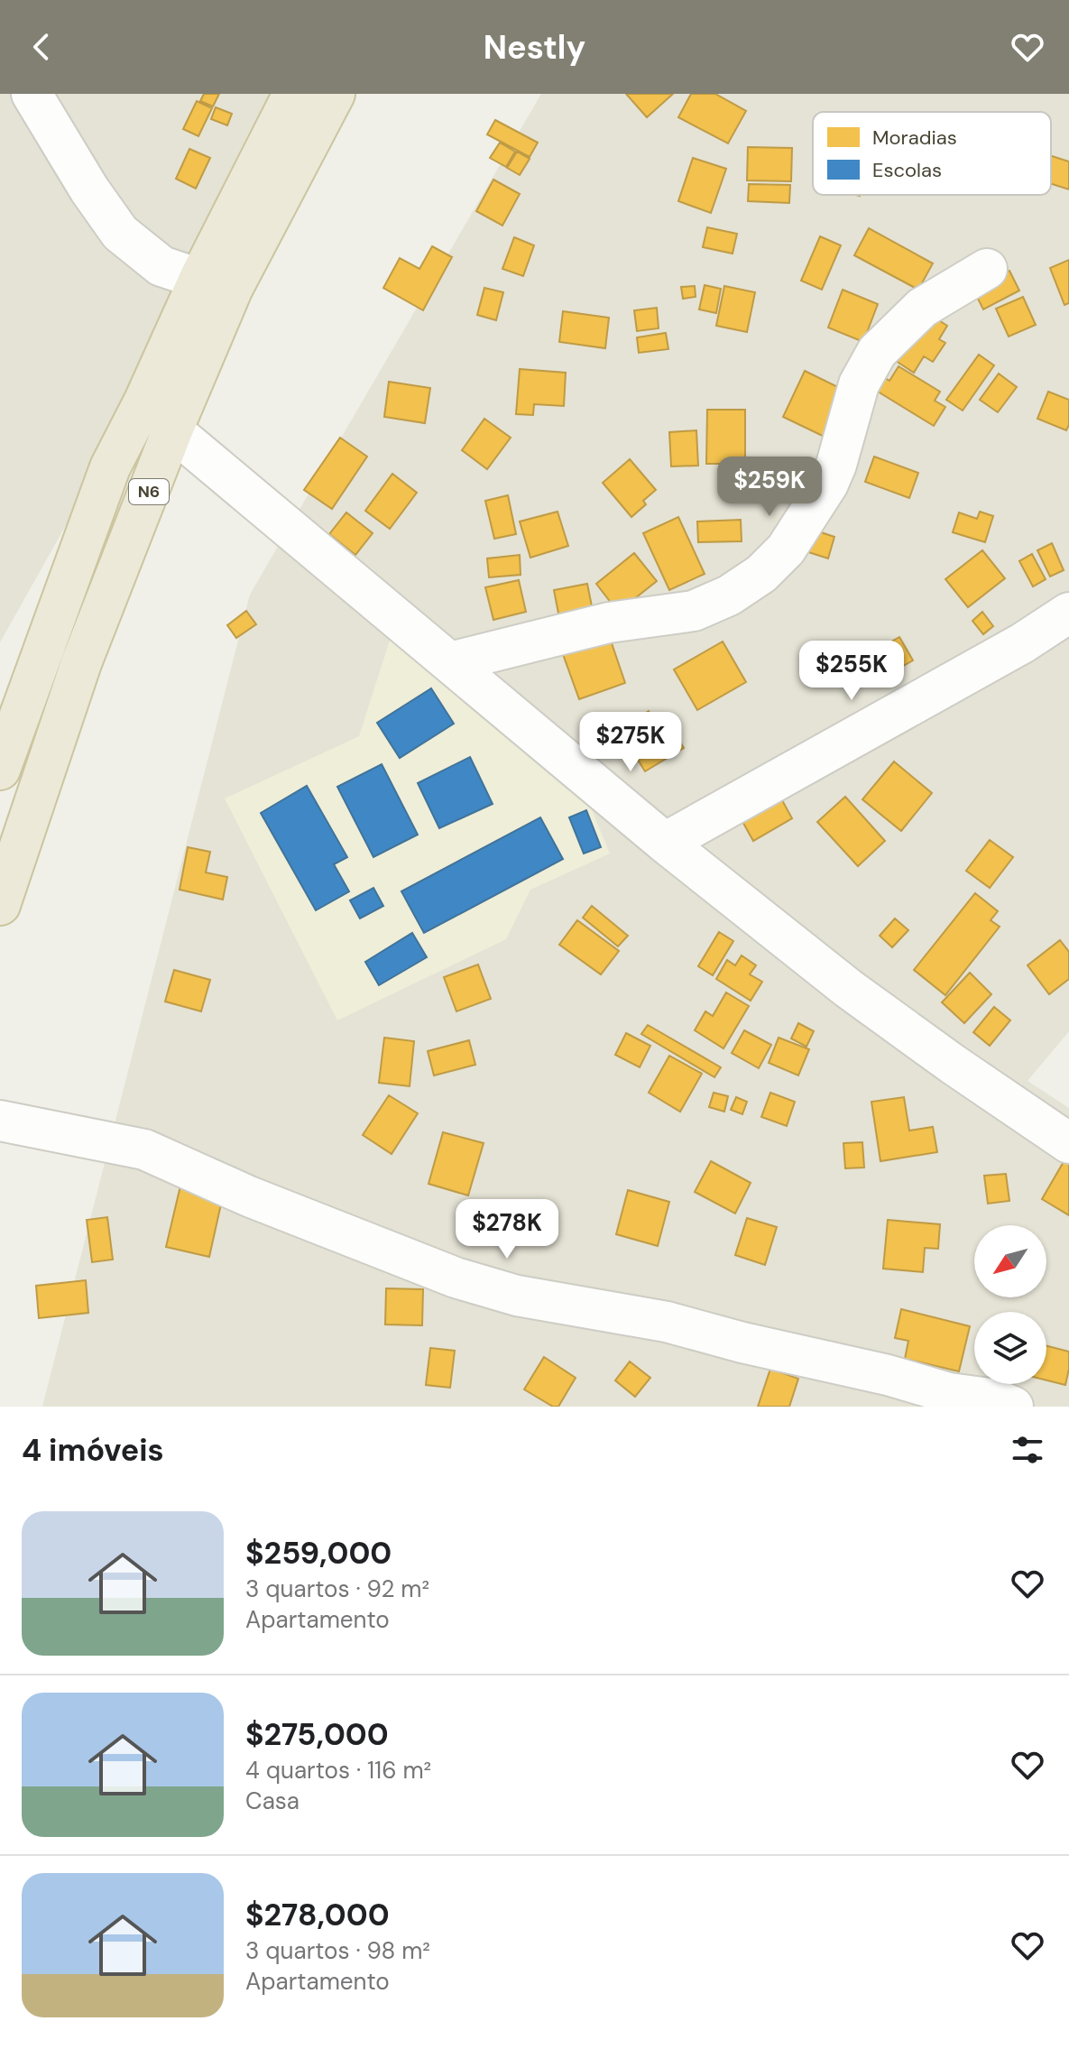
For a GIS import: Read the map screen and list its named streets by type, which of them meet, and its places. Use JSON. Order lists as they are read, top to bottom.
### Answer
{
  "streets": {
    "highway": ["N6"]
  },
  "legend": ["Moradias", "Escolas"],
  "north": "bottom left",
  "page": {
    "header": "Nestly",
    "price": [
      "$259K",
      "$255K",
      "$275K",
      "$278K"
    ],
    "heading": "4 imóveis",
    "list": [
      {
        "name": "$259,000",
        "note": "3 quartos · 92 m² · Apartamento"
      },
      {
        "name": "$275,000",
        "note": "4 quartos · 116 m² · Casa"
      },
      {
        "name": "$278,000",
        "note": "3 quartos · 98 m² · Apartamento"
      }
    ]
  }
}
